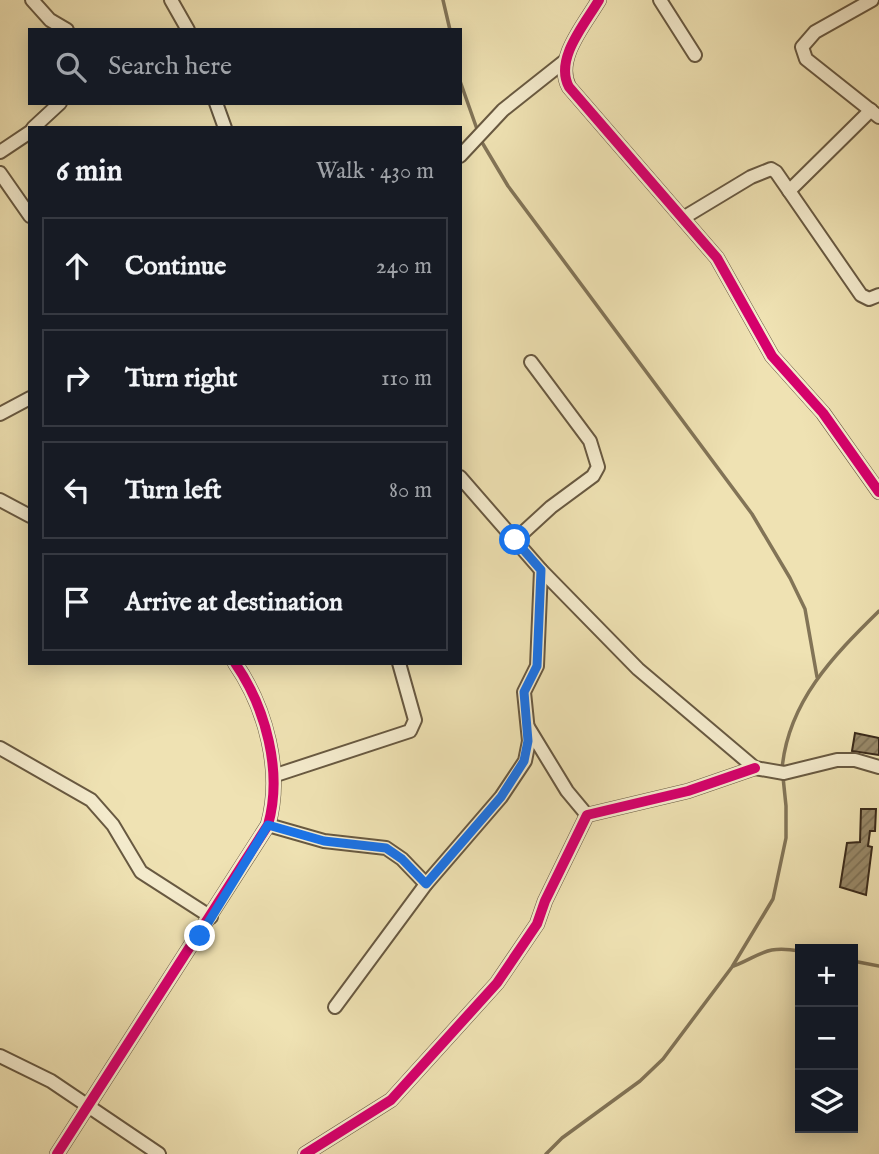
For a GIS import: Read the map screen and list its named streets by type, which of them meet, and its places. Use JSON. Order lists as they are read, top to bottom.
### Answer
{
  "page": {
    "search": "Search here",
    "heading": ["6 min", "Walk · 430 m"],
    "list": [
      ["Continue", "240 m"],
      ["Turn right", "110 m"],
      ["Turn left", "80 m"],
      "Arrive at destination"
    ],
    "map_buttons": ["+", "−"]
  }
}
